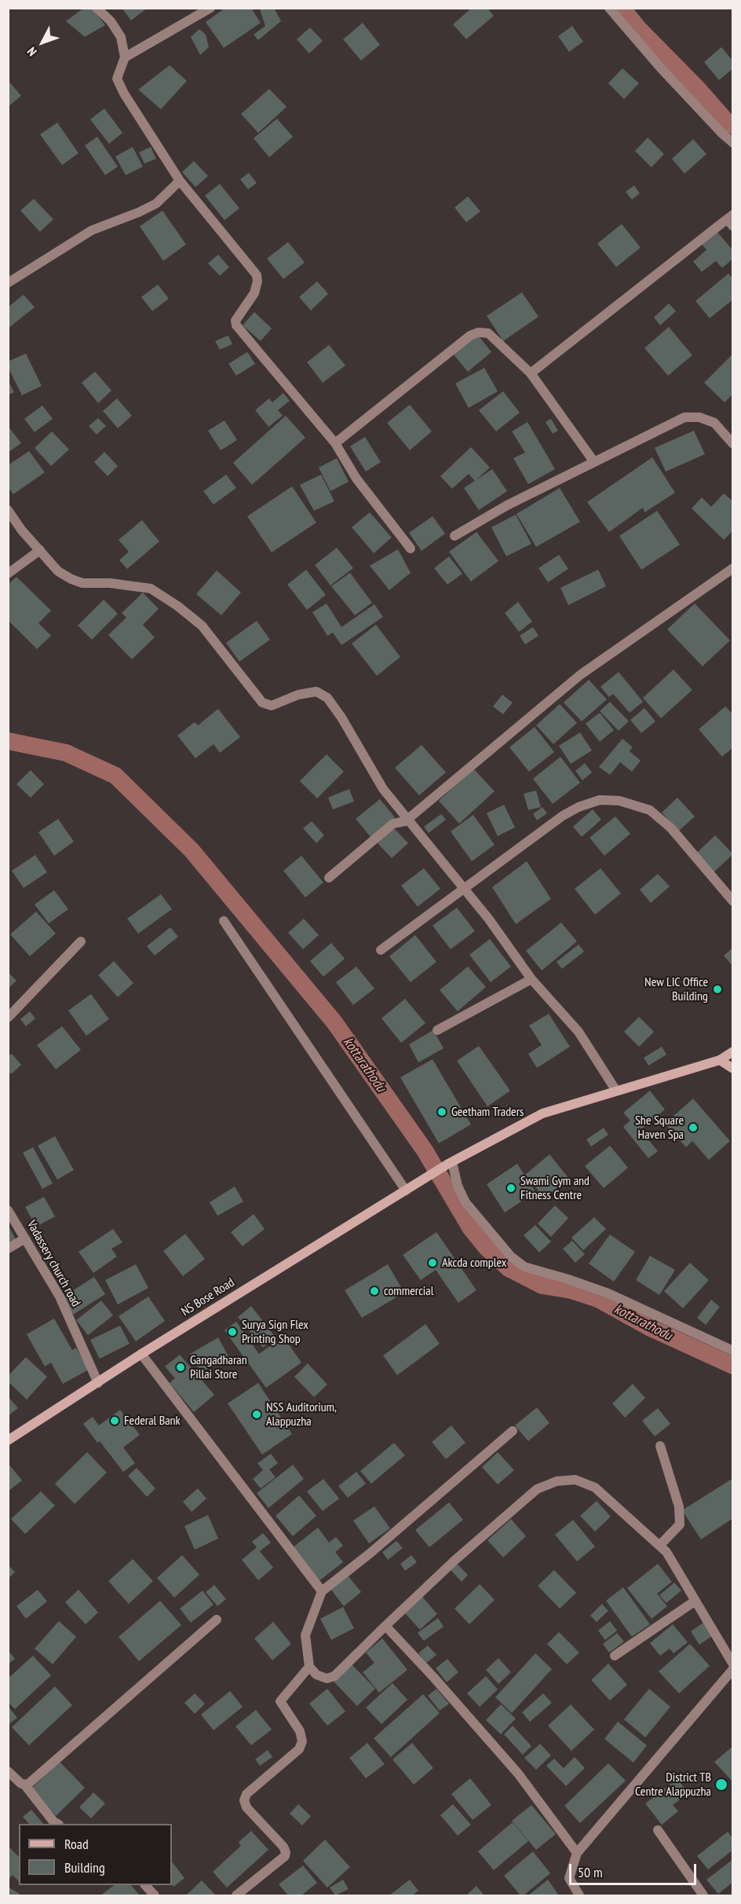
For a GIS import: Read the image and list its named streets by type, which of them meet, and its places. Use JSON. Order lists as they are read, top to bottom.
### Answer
{
  "streets": {
    "main road": ["NS Bose Road"],
    "street": ["Vadassery church road"]
  },
  "crossings": [
    ["Vadassery church road", "NS Bose Road"]
  ],
  "water": ["kottarathodu"],
  "places": [
    "New LIC Office Building",
    "Geetham Traders",
    "She Square Haven Spa",
    "Swami Gym and Fitness Centre",
    "Akcda complex",
    "commercial",
    "Surya Sign Flex Printing Shop",
    "Gangadharan Pillai Store",
    "NSS Auditorium, Alappuzha",
    "Federal Bank",
    "District TB Centre Alappuzha"
  ],
  "legend": ["Road", "Building"],
  "scale_bar": "50 m",
  "north": "bottom left"
}
